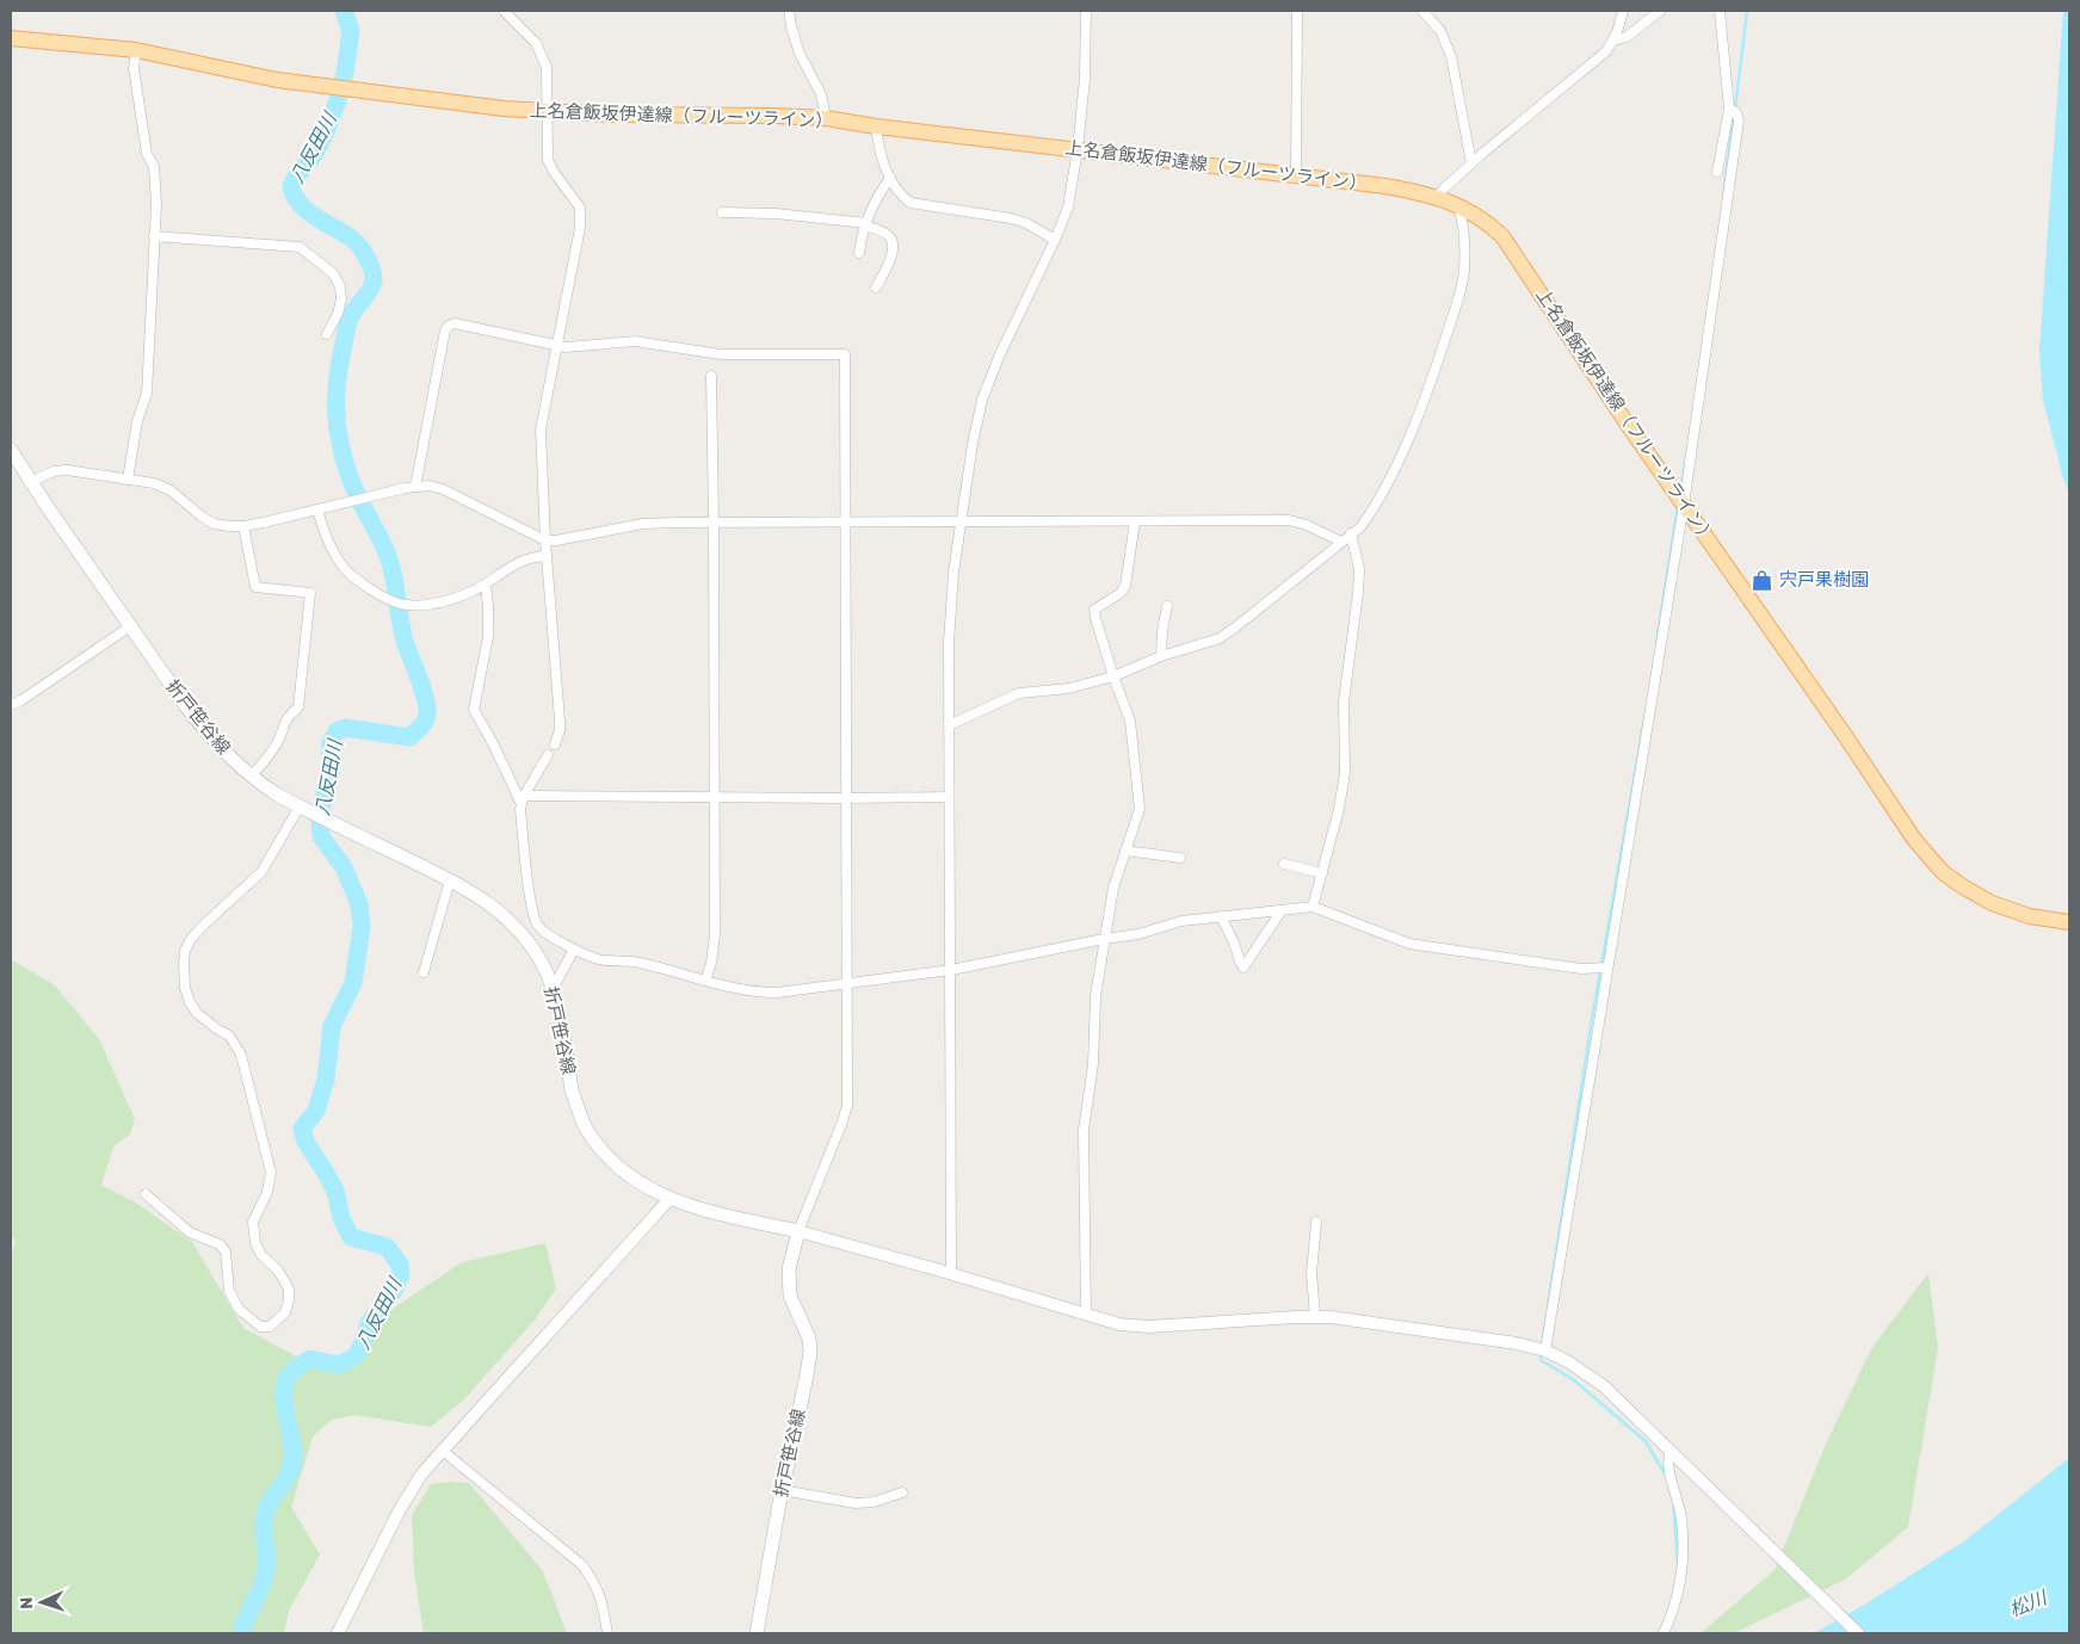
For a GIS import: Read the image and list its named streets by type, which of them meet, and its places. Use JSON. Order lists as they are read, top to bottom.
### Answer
{
  "streets": {
    "main road": ["上名倉飯坂伊達線（フルーツライン）", "折戸笹谷線"]
  },
  "water": ["八反田川", "松川"],
  "places": {
    "shop": ["宍戸果樹園"]
  },
  "north": "left"
}
